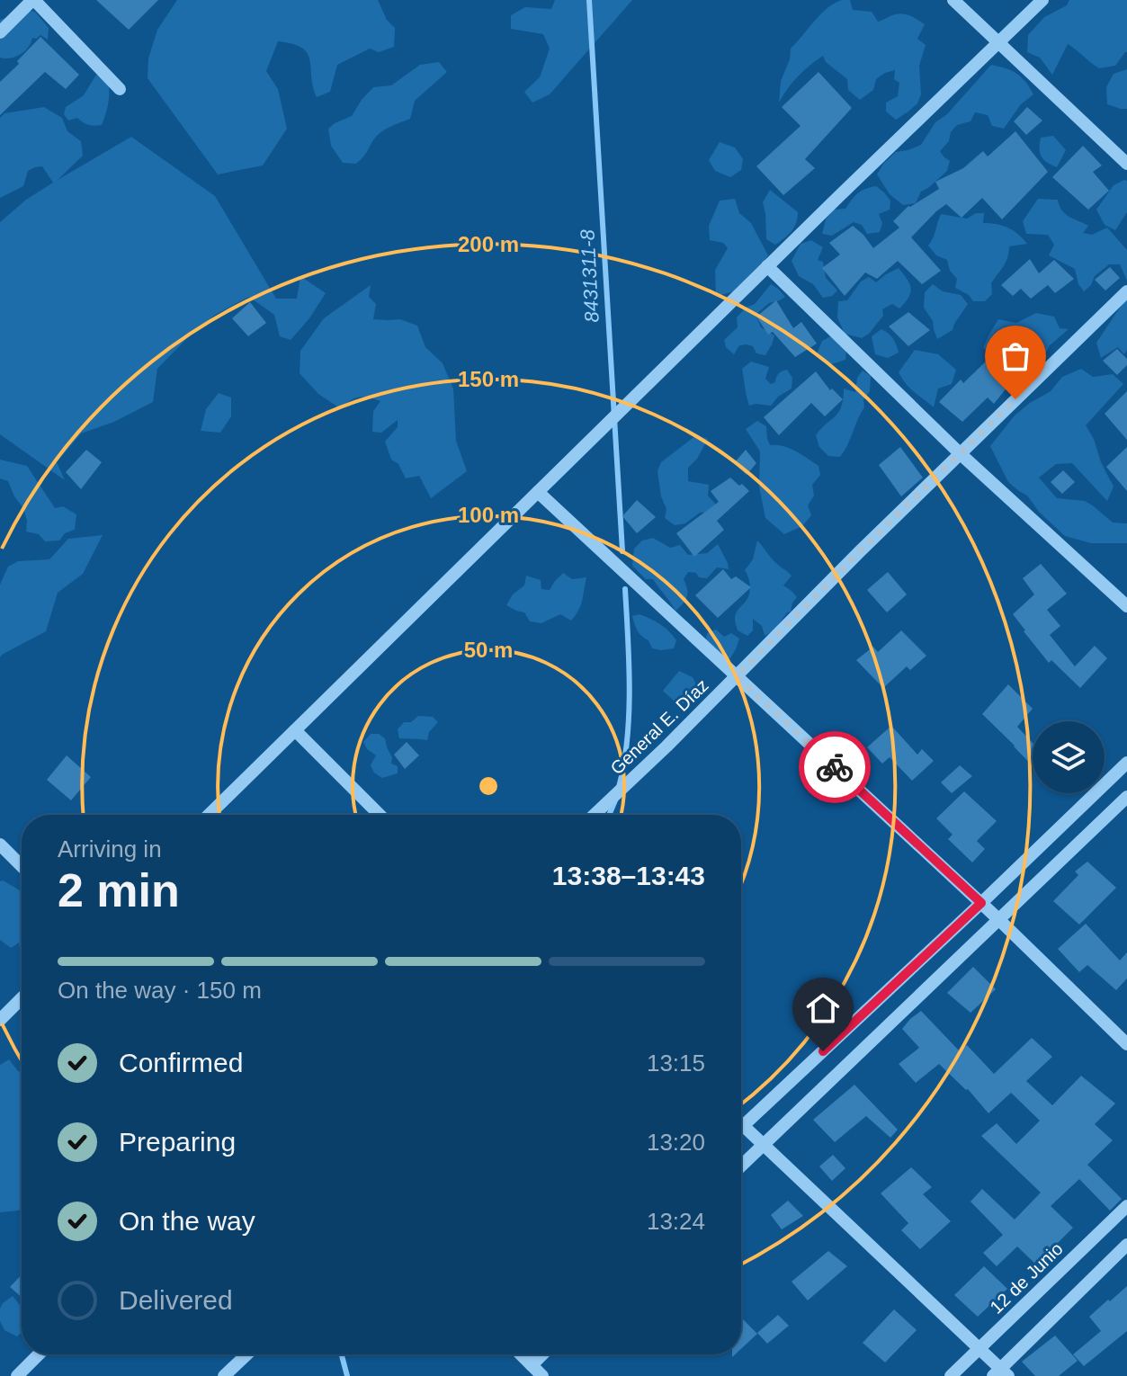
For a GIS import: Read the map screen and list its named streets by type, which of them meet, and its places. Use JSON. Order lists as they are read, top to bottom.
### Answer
{
  "streets": {
    "street": ["General E. Díaz", "12 de Junio"]
  },
  "water": ["8431311-8"],
  "page": {
    "heading": ["2 min", "Arriving in", "13:38–13:43"],
    "bar": "On the way · 150 m",
    "list": [
      ["Confirmed", "13:15"],
      ["Preparing", "13:20"],
      ["On the way", "13:24"],
      "Delivered"
    ]
  },
  "rings": [
    "200 m",
    "150 m",
    "100 m",
    "50 m"
  ]
}
